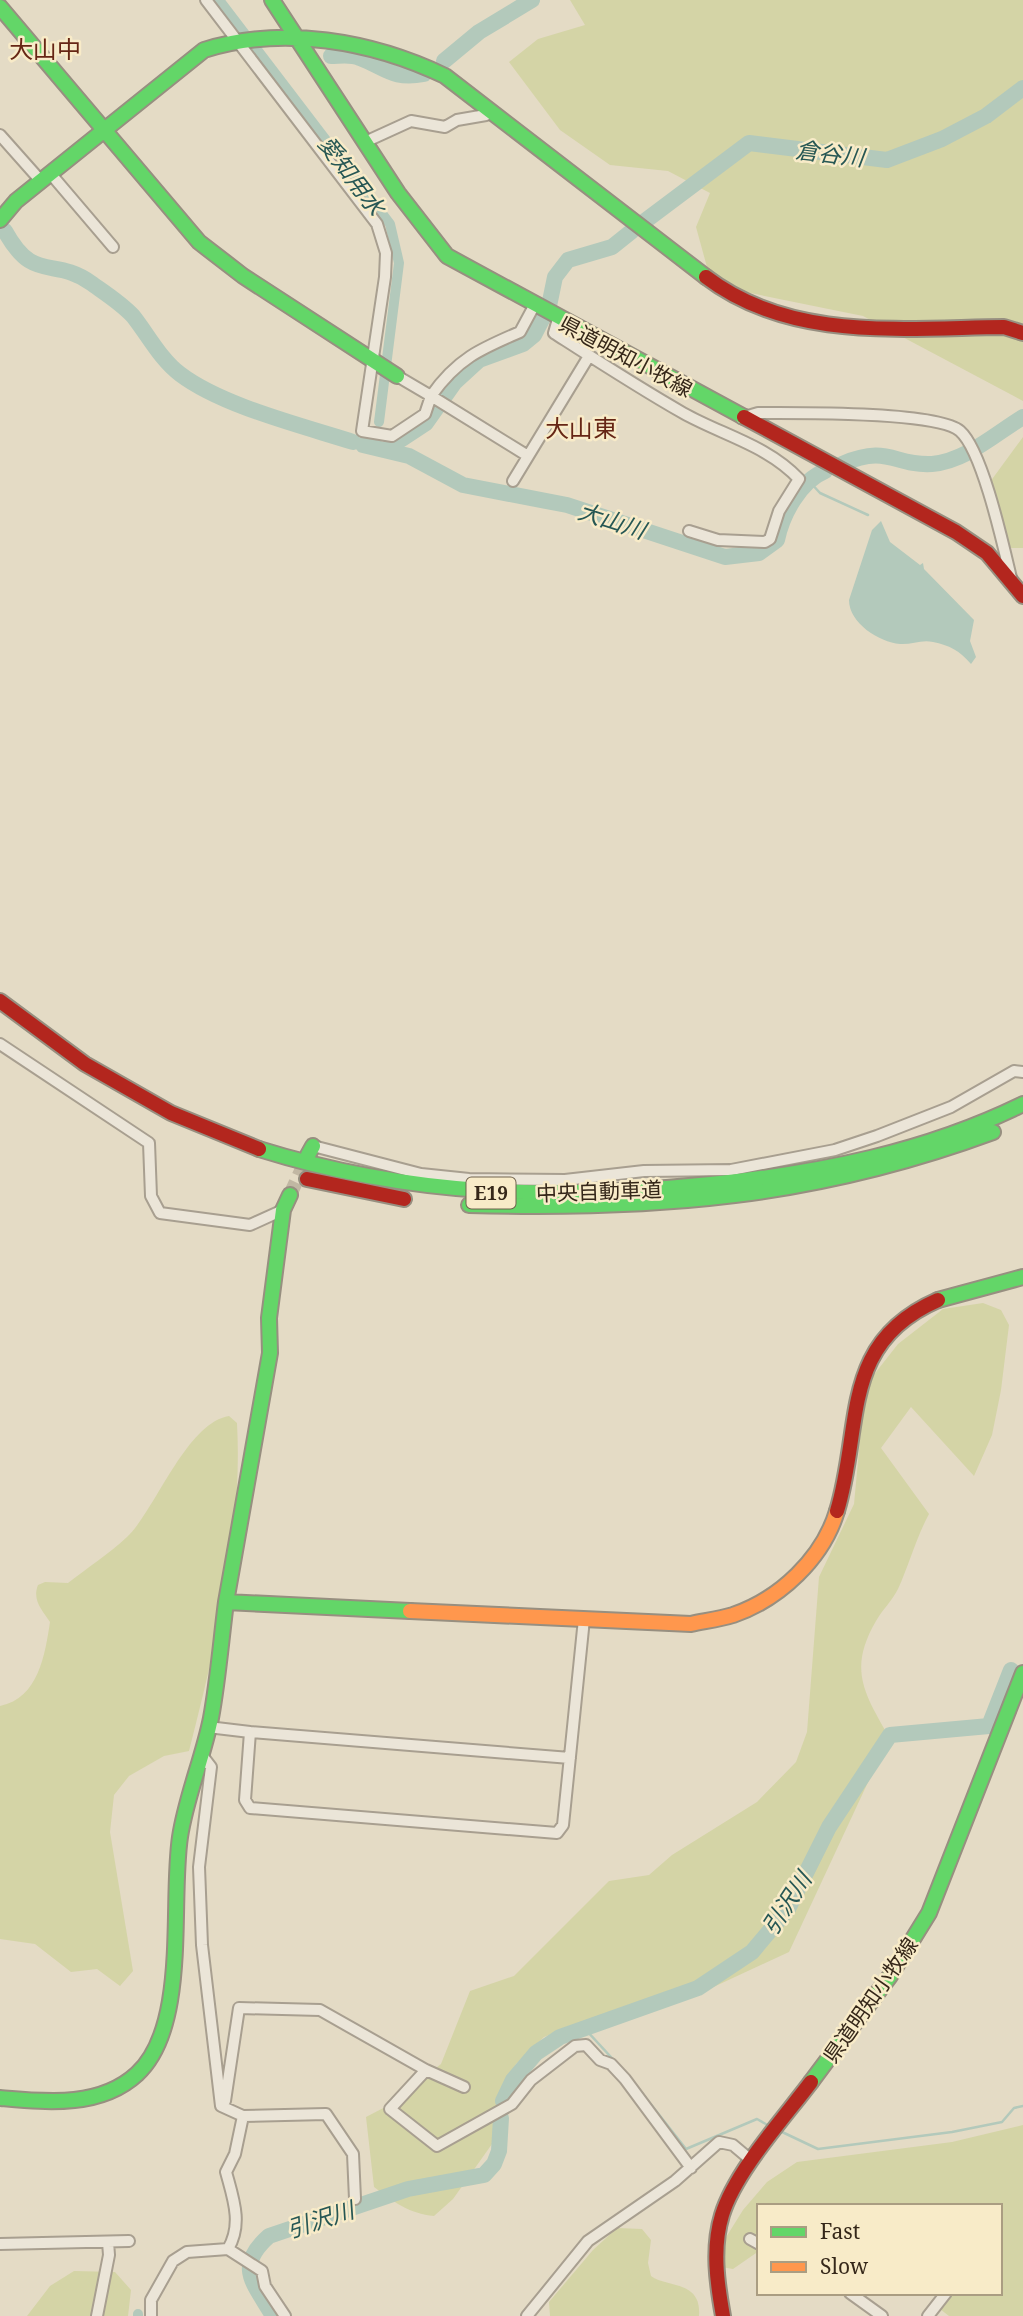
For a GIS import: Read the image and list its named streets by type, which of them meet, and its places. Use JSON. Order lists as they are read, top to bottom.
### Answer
{
  "streets": {
    "main road": ["県道明知小牧線", "中央自動車道", "E19"]
  },
  "districts": ["大山中", "大山東"],
  "water": [
    "倉谷川",
    "愛知用水",
    "大山川",
    "引沢川"
  ],
  "legend": ["Fast", "Slow"]
}
